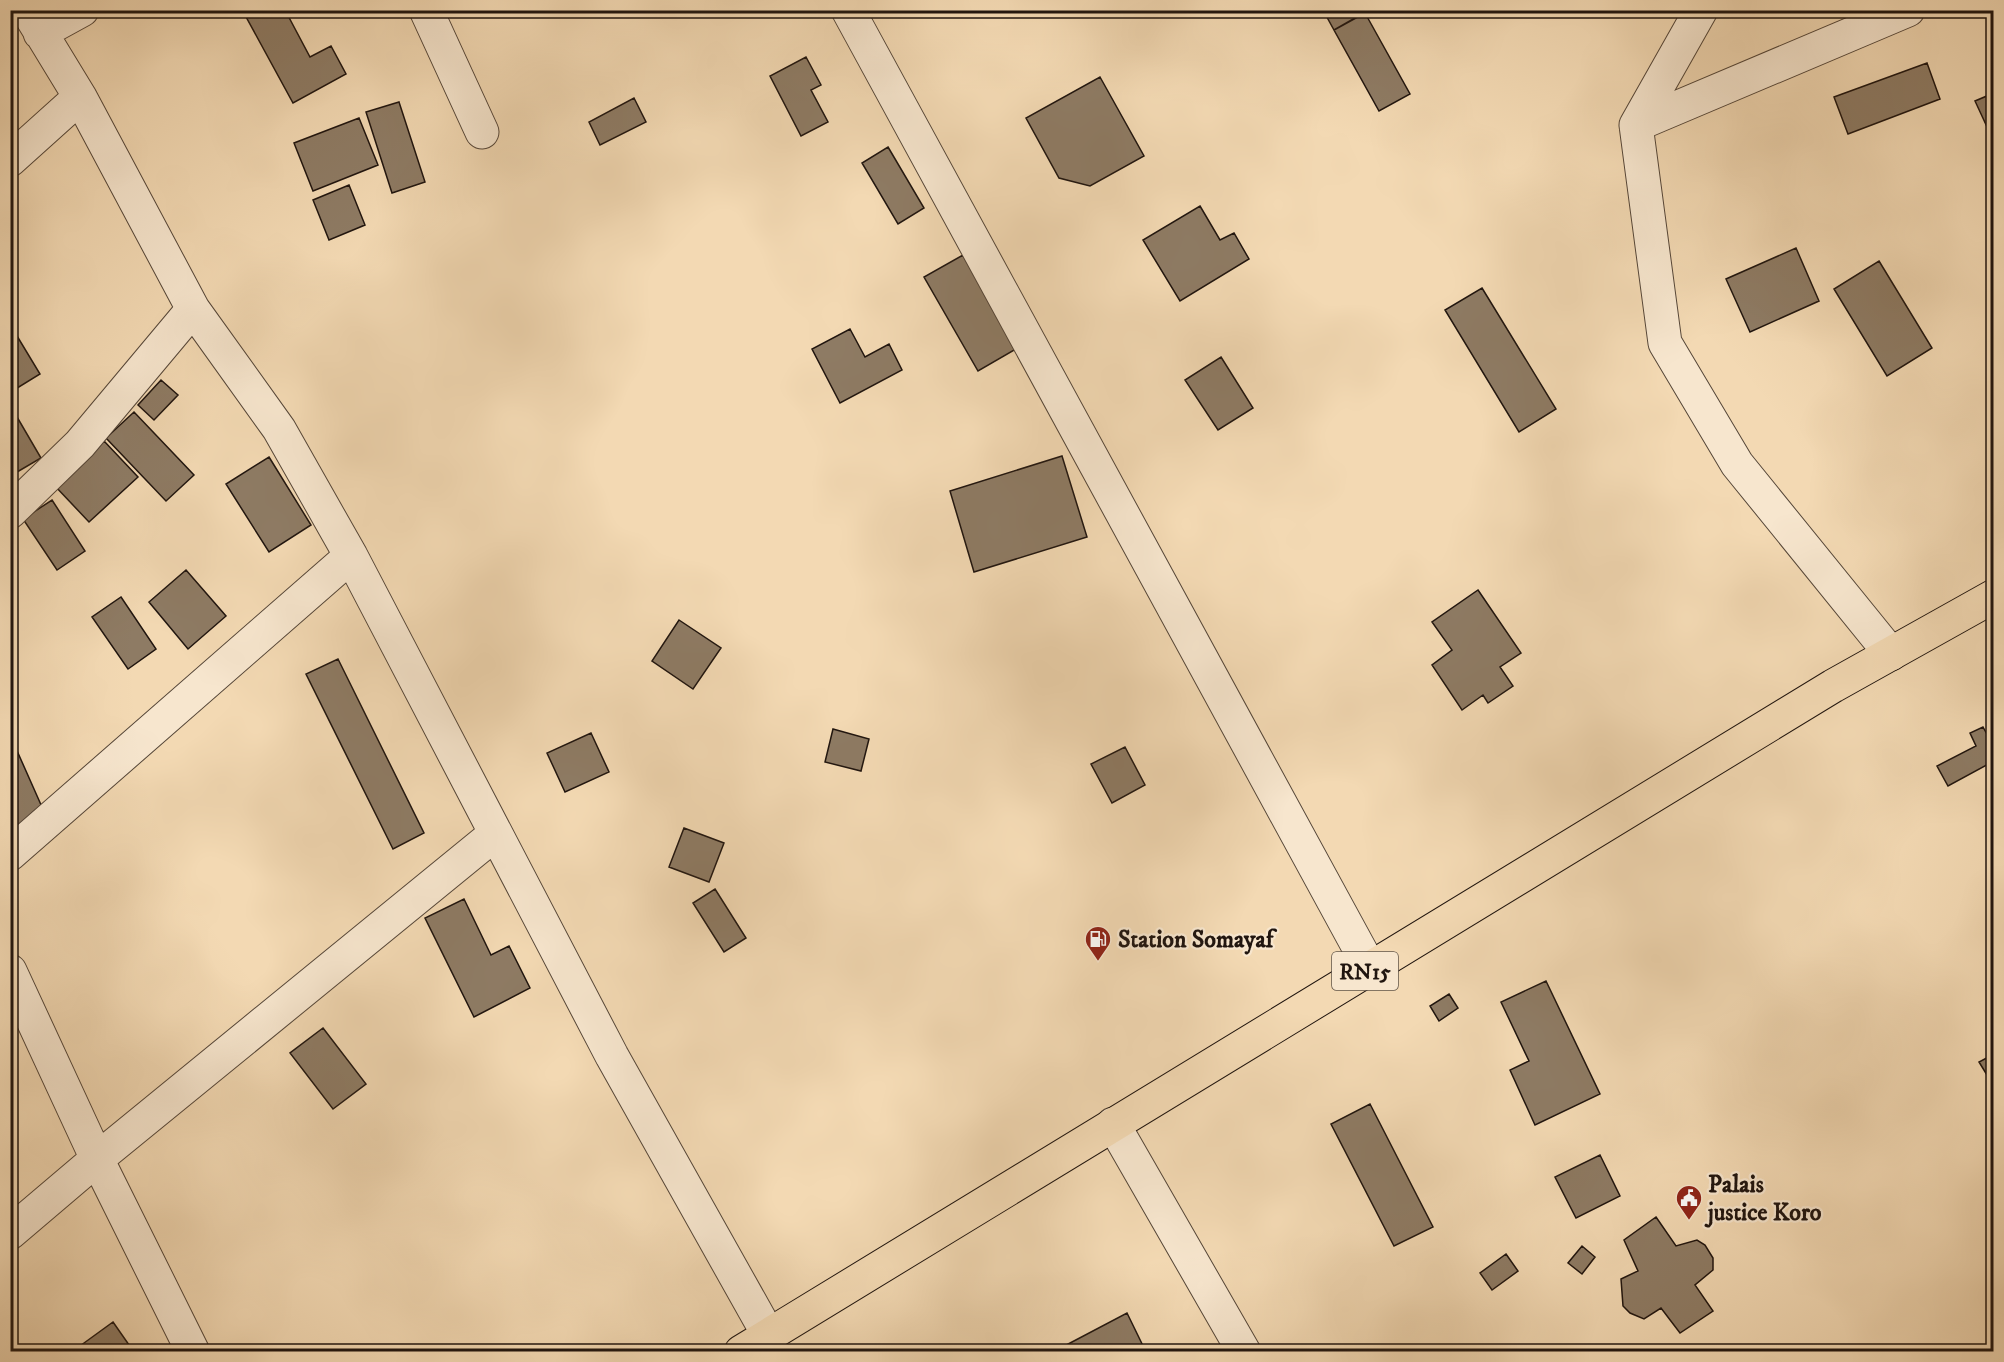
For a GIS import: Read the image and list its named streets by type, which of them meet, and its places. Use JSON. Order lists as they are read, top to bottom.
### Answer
{
  "streets": {
    "main road": ["RN15"]
  },
  "places": {
    "fuel station": ["Station Somayaf"],
    "public building": ["Palais justice Koro"]
  }
}
